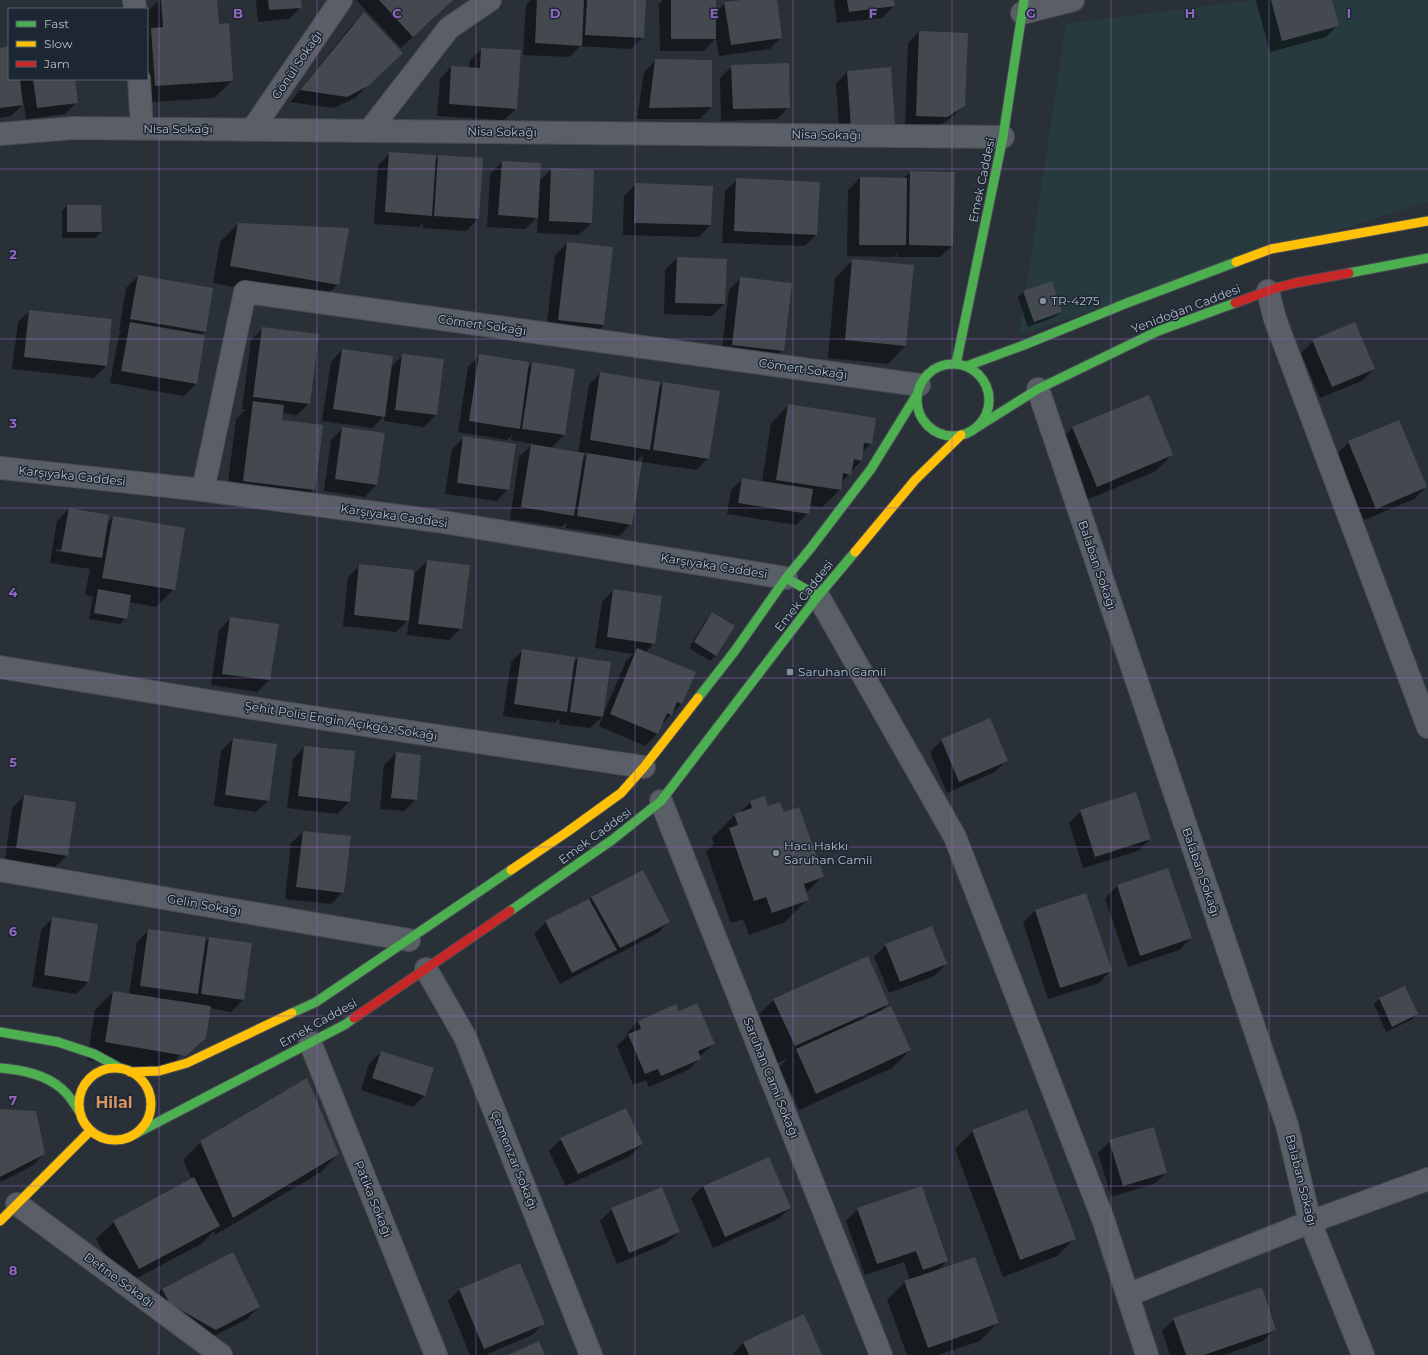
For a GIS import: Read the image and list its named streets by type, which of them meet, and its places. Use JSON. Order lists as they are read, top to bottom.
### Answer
{
  "streets": {
    "street": [
      "Gönül Sokağı",
      "Nisa Sokağı",
      "Emek Caddesi",
      "Yenidoğan Caddesi",
      "Cömert Sokağı",
      "Karşıyaka Caddesi",
      "Balaban Sokağı",
      "Şehit Polis Engin Açıkgöz Sokağı",
      "Gelin Sokağı",
      "Saruhan Cami Sokağı",
      "Çemenzar Sokağı",
      "Patika Sokağı",
      "Define Sokağı"
    ]
  },
  "crossings": [
    ["Gönül Sokağı", "Nisa Sokağı"],
    ["Nisa Sokağı", "Emek Caddesi"],
    ["Emek Caddesi", "Yenidoğan Caddesi"],
    ["Emek Caddesi", "Cömert Sokağı"],
    ["Emek Caddesi", "Karşıyaka Caddesi"],
    ["Emek Caddesi", "Şehit Polis Engin Açıkgöz Sokağı"],
    ["Emek Caddesi", "Gelin Sokağı"],
    ["Emek Caddesi", "Saruhan Cami Sokağı"],
    ["Emek Caddesi", "Çemenzar Sokağı"],
    ["Emek Caddesi", "Patika Sokağı"],
    ["Yenidoğan Caddesi", "Cömert Sokağı"],
    ["Yenidoğan Caddesi", "Balaban Sokağı"],
    ["Cömert Sokağı", "Karşıyaka Caddesi"]
  ],
  "districts": ["Hilal"],
  "places": {
    "other": ["TR-4275", "Hacı Hakkı Saruhan Camii"],
    "transit": ["Saruhan Camii"]
  },
  "legend": ["Fast", "Slow", "Jam"],
  "grid": {
    "columns": [
      "B",
      "C",
      "D",
      "E",
      "F",
      "G",
      "H",
      "I"
    ],
    "rows": [
      "2",
      "3",
      "4",
      "5",
      "6",
      "7",
      "8"
    ]
  }
}
